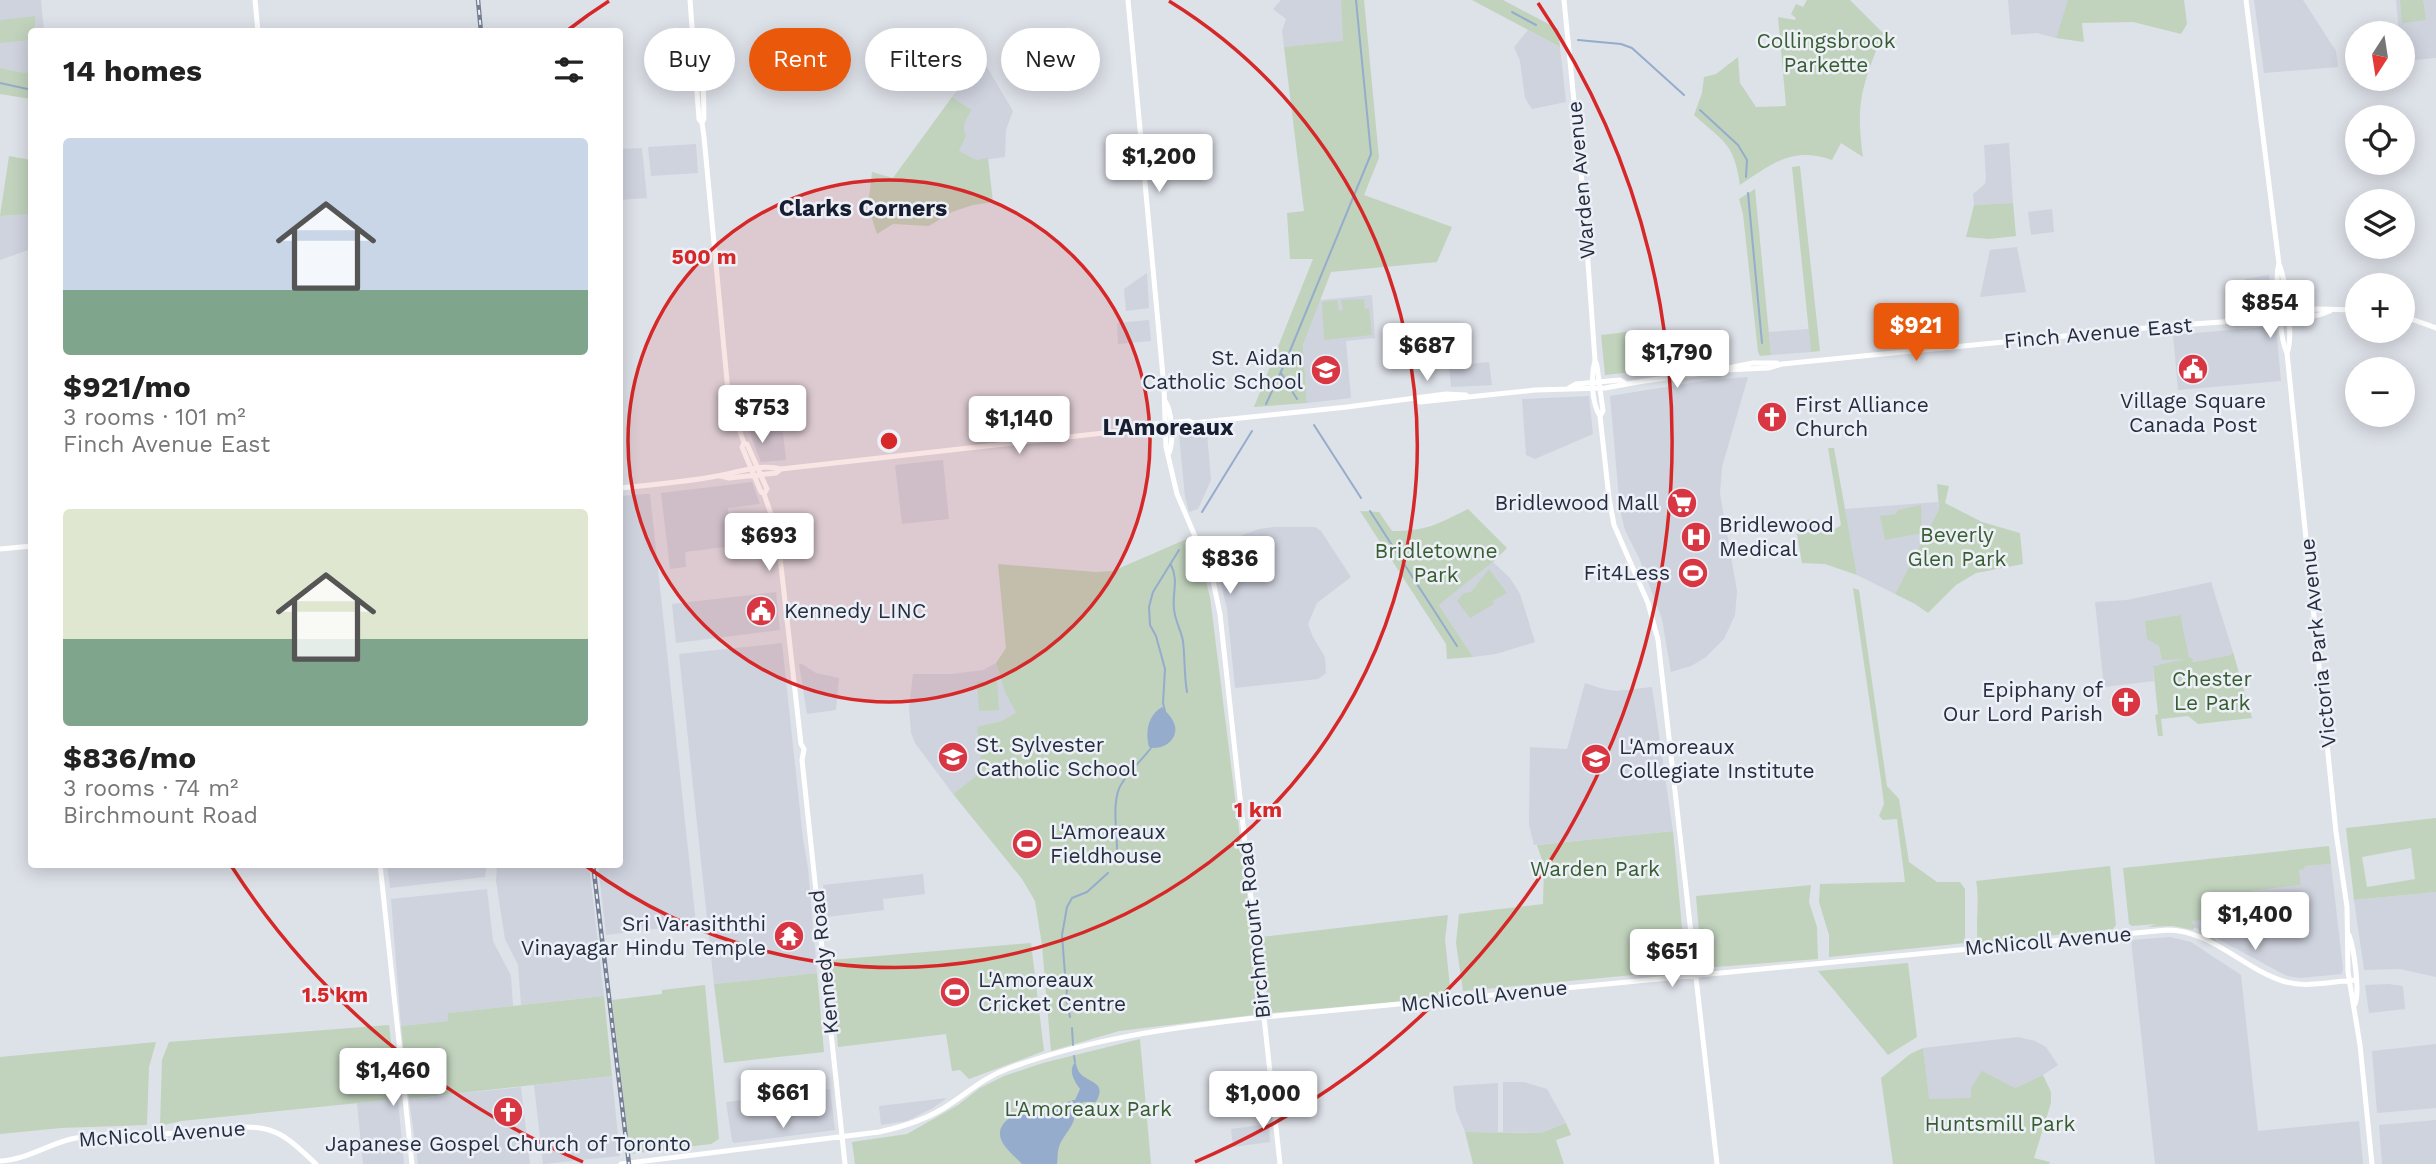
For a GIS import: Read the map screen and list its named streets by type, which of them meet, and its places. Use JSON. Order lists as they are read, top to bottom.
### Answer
{
  "streets": {
    "main road": [
      "Warden Avenue",
      "Finch Avenue East",
      "Victoria Park Avenue",
      "Birchmount Road",
      "McNicoll Avenue",
      "Kennedy Road"
    ]
  },
  "crossings": [
    ["Warden Avenue", "Finch Avenue East"],
    ["Warden Avenue", "McNicoll Avenue"],
    ["Finch Avenue East", "Victoria Park Avenue"],
    ["Finch Avenue East", "Birchmount Road"],
    ["Finch Avenue East", "Kennedy Road"],
    ["Victoria Park Avenue", "McNicoll Avenue"],
    ["Birchmount Road", "McNicoll Avenue"],
    ["McNicoll Avenue", "Kennedy Road"]
  ],
  "districts": ["Clarks Corners", "L'Amoreaux"],
  "parks": [
    "Collingsbrook Parkette",
    "Beverly Glen Park",
    "Bridletowne Park",
    "Chester Le Park",
    "Warden Park",
    "L'Amoreaux Park",
    "Huntsmill Park"
  ],
  "places": {
    "public building": ["Village Square Canada Post", "Kennedy LINC"],
    "school or university": ["St. Aidan Catholic School", "St. Sylvester Catholic School", "L'Amoreaux Collegiate Institute"],
    "church": ["First Alliance Church", "Epiphany of Our Lord Parish", "Japanese Gospel Church of Toronto"],
    "supermarket": ["Bridlewood Mall"],
    "hospital": ["Bridlewood Medical"],
    "sports": ["Fit4Less", "L'Amoreaux Fieldhouse", "L'Amoreaux Cricket Centre"],
    "temple": ["Sri Varasiththi Vinayagar Hindu Temple"]
  },
  "north": "bottom",
  "page": {
    "map_buttons": ["+", "−"],
    "chip": [
      "Buy",
      "Rent",
      "Filters",
      "New"
    ],
    "heading": "14 homes",
    "list": [
      {
        "name": "$921/mo",
        "note": "3 rooms · 101 m² · Finch Avenue East"
      },
      {
        "name": "$836/mo",
        "note": "3 rooms · 74 m² · Birchmount Road"
      }
    ],
    "price": [
      "$1,200",
      "$854",
      "$921",
      "$687",
      "$1,790",
      "$753",
      "$1,140",
      "$693",
      "$836",
      "$1,400",
      "$651",
      "$1,460",
      "$661",
      "$1,000"
    ]
  },
  "rings": ["500 m", "1 km", "1.5 km"]
}
